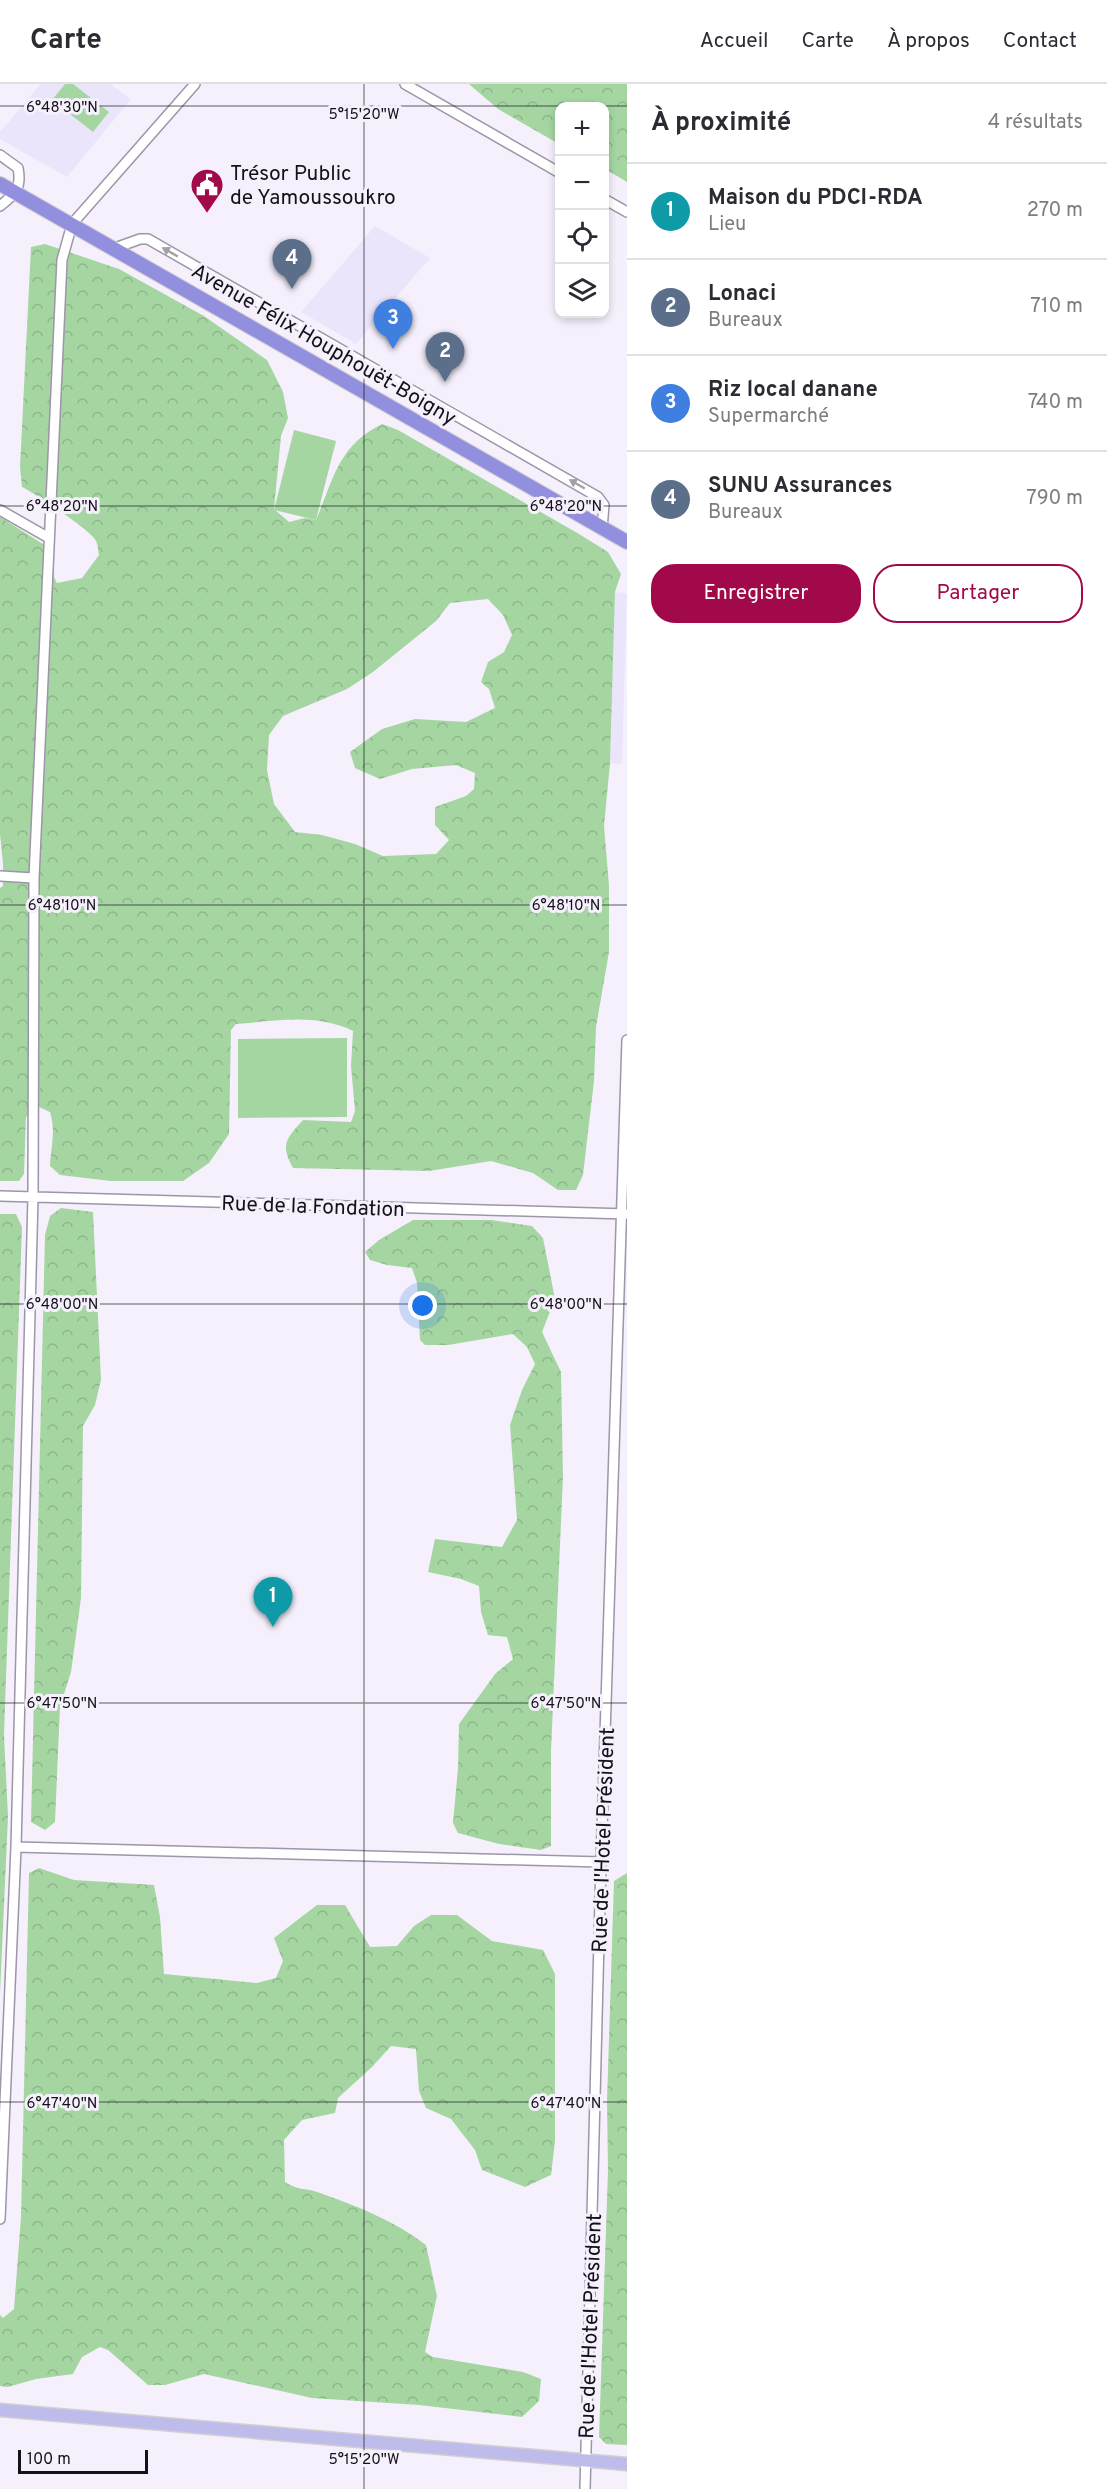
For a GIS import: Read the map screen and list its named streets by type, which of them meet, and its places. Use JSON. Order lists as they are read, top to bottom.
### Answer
{
  "streets": {
    "highway": ["Avenue Félix Houphouët-Boigny"],
    "street": ["Rue de la Fondation", "Rue de l'Hotel Président"]
  },
  "crossings": [
    ["Rue de la Fondation", "Rue de l'Hotel Président"]
  ],
  "places": {
    "public building": ["Trésor Public de Yamoussoukro"]
  },
  "scale_bar": "100 m",
  "page": {
    "header": "Carte",
    "nav": [
      "Accueil",
      "Carte",
      "À propos",
      "Contact"
    ],
    "heading": ["À proximité", "4 résultats"],
    "map_buttons": ["+", "−"],
    "list": [
      {
        "mark": "1",
        "name": "Maison du PDCI-RDA",
        "note": "Lieu",
        "value": "270 m"
      },
      {
        "mark": "2",
        "name": "Lonaci",
        "note": "Bureaux",
        "value": "710 m"
      },
      {
        "mark": "3",
        "name": "Riz local danane",
        "note": "Supermarché",
        "value": "740 m"
      },
      {
        "mark": "4",
        "name": "SUNU Assurances",
        "note": "Bureaux",
        "value": "790 m"
      }
    ],
    "pins": [
      "4",
      "3",
      "2",
      "1"
    ],
    "buttons": ["Enregistrer", "Partager"],
    "scale": "100 m"
  },
  "coordinates": [
    "6°48'30\"N",
    "5°15'20\"W",
    "6°48'20\"N",
    "6°48'10\"N",
    "6°48'00\"N",
    "6°47'50\"N",
    "6°47'40\"N"
  ]
}
